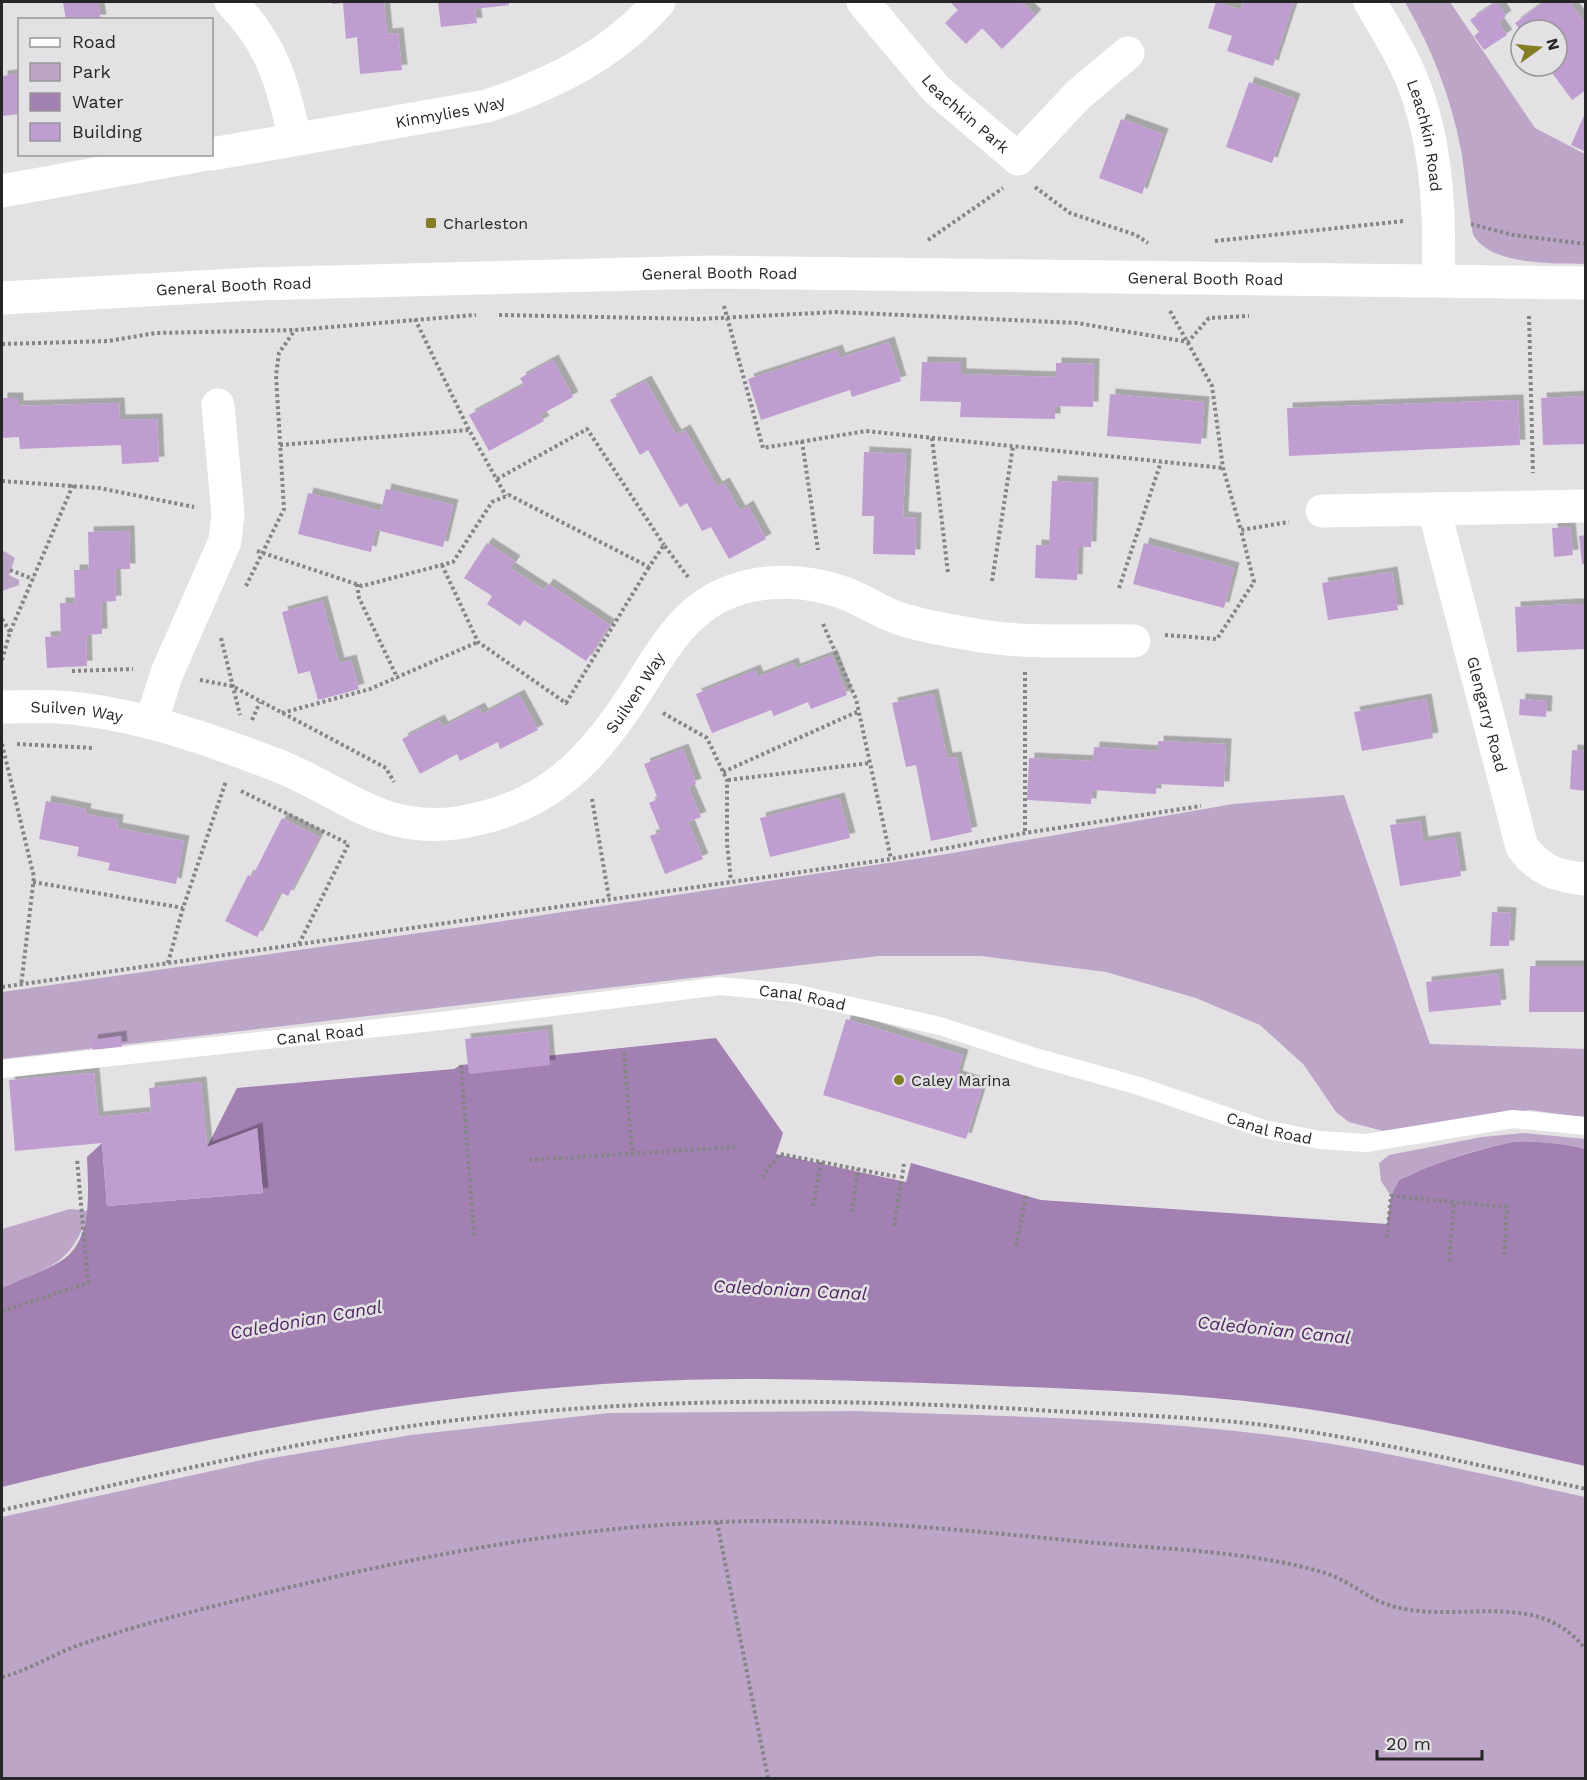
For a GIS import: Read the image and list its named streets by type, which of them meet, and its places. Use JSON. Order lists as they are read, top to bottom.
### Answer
{
  "streets": {
    "street": [
      "Kinmylies Way",
      "Leachkin Park",
      "Leachkin Road",
      "General Booth Road",
      "Suilven Way",
      "Glengarry Road"
    ],
    "lane": ["Canal Road"]
  },
  "crossings": [
    ["Leachkin Road", "General Booth Road"]
  ],
  "water": ["Caledonian Canal"],
  "places": {
    "transit": ["Charleston"],
    "other": ["Caley Marina"]
  },
  "legend": [
    "Road",
    "Park",
    "Water",
    "Building"
  ],
  "scale_bar": "20 m",
  "north": "right"
}
